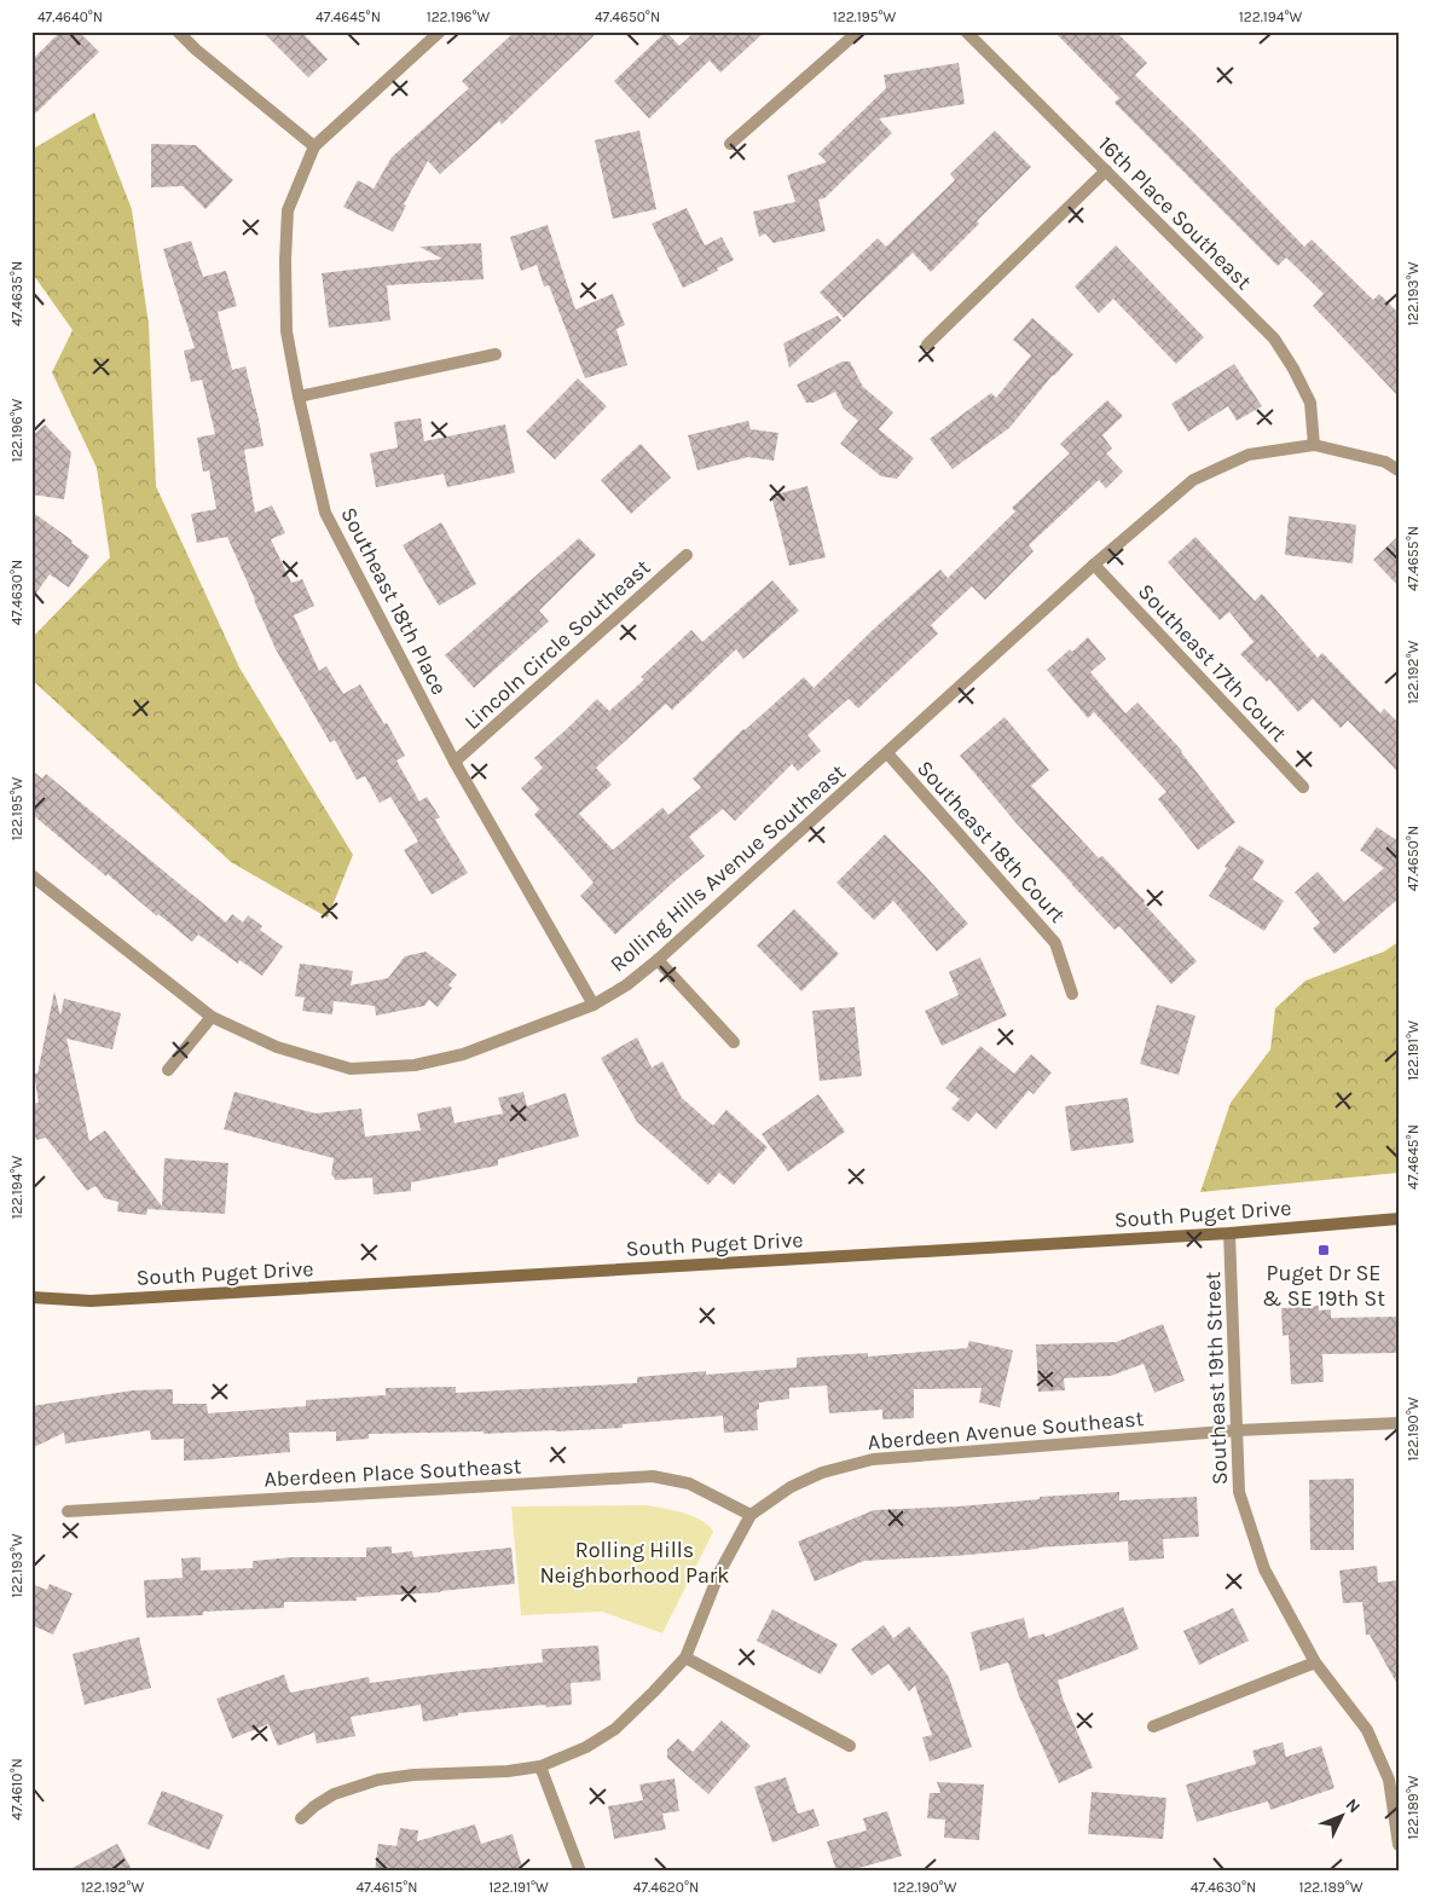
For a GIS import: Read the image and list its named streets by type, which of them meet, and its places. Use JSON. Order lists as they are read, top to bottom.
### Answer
{
  "streets": {
    "street": [
      "16th Place Southeast",
      "Southeast 18th Place",
      "Lincoln Circle Southeast",
      "Southeast 17th Court",
      "Southeast 18th Court",
      "Rolling Hills Avenue Southeast",
      "South Puget Drive",
      "Southeast 19th Street",
      "Aberdeen Avenue Southeast",
      "Aberdeen Place Southeast"
    ]
  },
  "crossings": [
    ["16th Place Southeast", "Rolling Hills Avenue Southeast"],
    ["Southeast 18th Place", "Lincoln Circle Southeast"],
    ["Southeast 18th Place", "Rolling Hills Avenue Southeast"],
    ["Southeast 17th Court", "Rolling Hills Avenue Southeast"],
    ["Southeast 18th Court", "Rolling Hills Avenue Southeast"],
    ["South Puget Drive", "Southeast 19th Street"],
    ["Southeast 19th Street", "Aberdeen Avenue Southeast"],
    ["Aberdeen Avenue Southeast", "Aberdeen Place Southeast"]
  ],
  "parks": ["Rolling Hills Neighborhood Park"],
  "places": {
    "transit": ["Puget Dr SE & SE 19th St"]
  },
  "north": "top right",
  "coordinates": [
    "47.4640°N",
    "47.4645°N",
    "122.196°W",
    "47.4650°N",
    "122.195°W",
    "122.194°W",
    "47.4635°N",
    "122.193°W",
    "47.4655°N",
    "47.4630°N",
    "122.192°W",
    "122.191°W",
    "122.190°W",
    "47.4610°N",
    "122.189°W",
    "47.4615°N",
    "47.4620°N"
  ]
}
